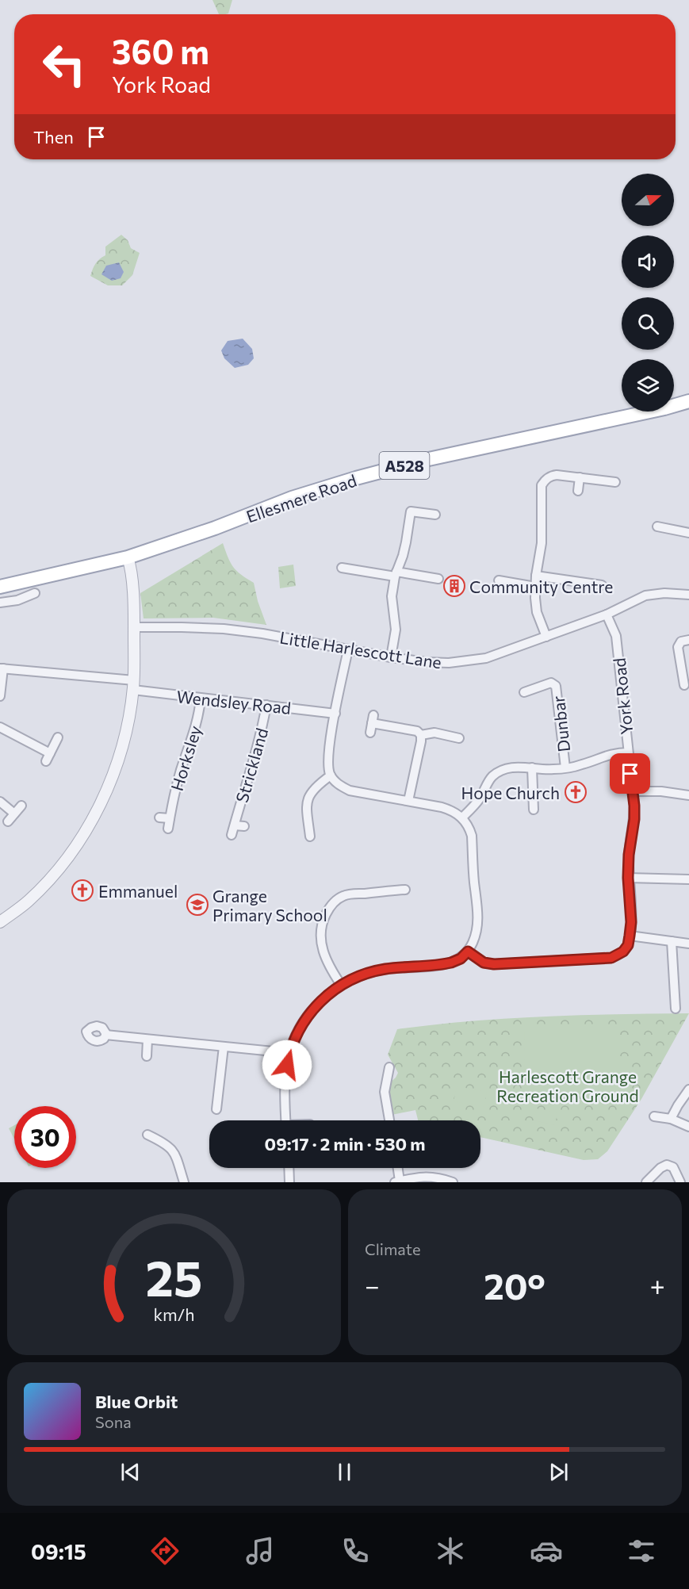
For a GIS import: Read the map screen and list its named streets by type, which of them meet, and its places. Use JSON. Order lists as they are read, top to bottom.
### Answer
{
  "streets": {
    "main road": ["A528", "Ellesmere Road"],
    "street": [
      "Little Harlescott Lane",
      "York Road",
      "Wendsley Road",
      "Dunbar",
      "Horksley",
      "Strickland"
    ]
  },
  "crossings": [
    ["Little Harlescott Lane", "York Road"],
    ["Wendsley Road", "Horksley"],
    ["Wendsley Road", "Strickland"]
  ],
  "parks": ["Harlescott Grange Recreation Ground"],
  "places": {
    "building": ["Community Centre"],
    "church": ["Hope Church", "Emmanuel"],
    "school or university": ["Grange Primary School"]
  },
  "north": "right",
  "page": {
    "turn": ["360 m", "York Road"],
    "then": "Then",
    "limit": "30",
    "trip": "09:17 · 2 min · 530 m",
    "tile": "Climate",
    "heat": ["−", "20°", "+"],
    "song": ["Blue Orbit", "Sona"],
    "tabs": "09:15",
    "gauge": ["25", "km/h"]
  }
}
